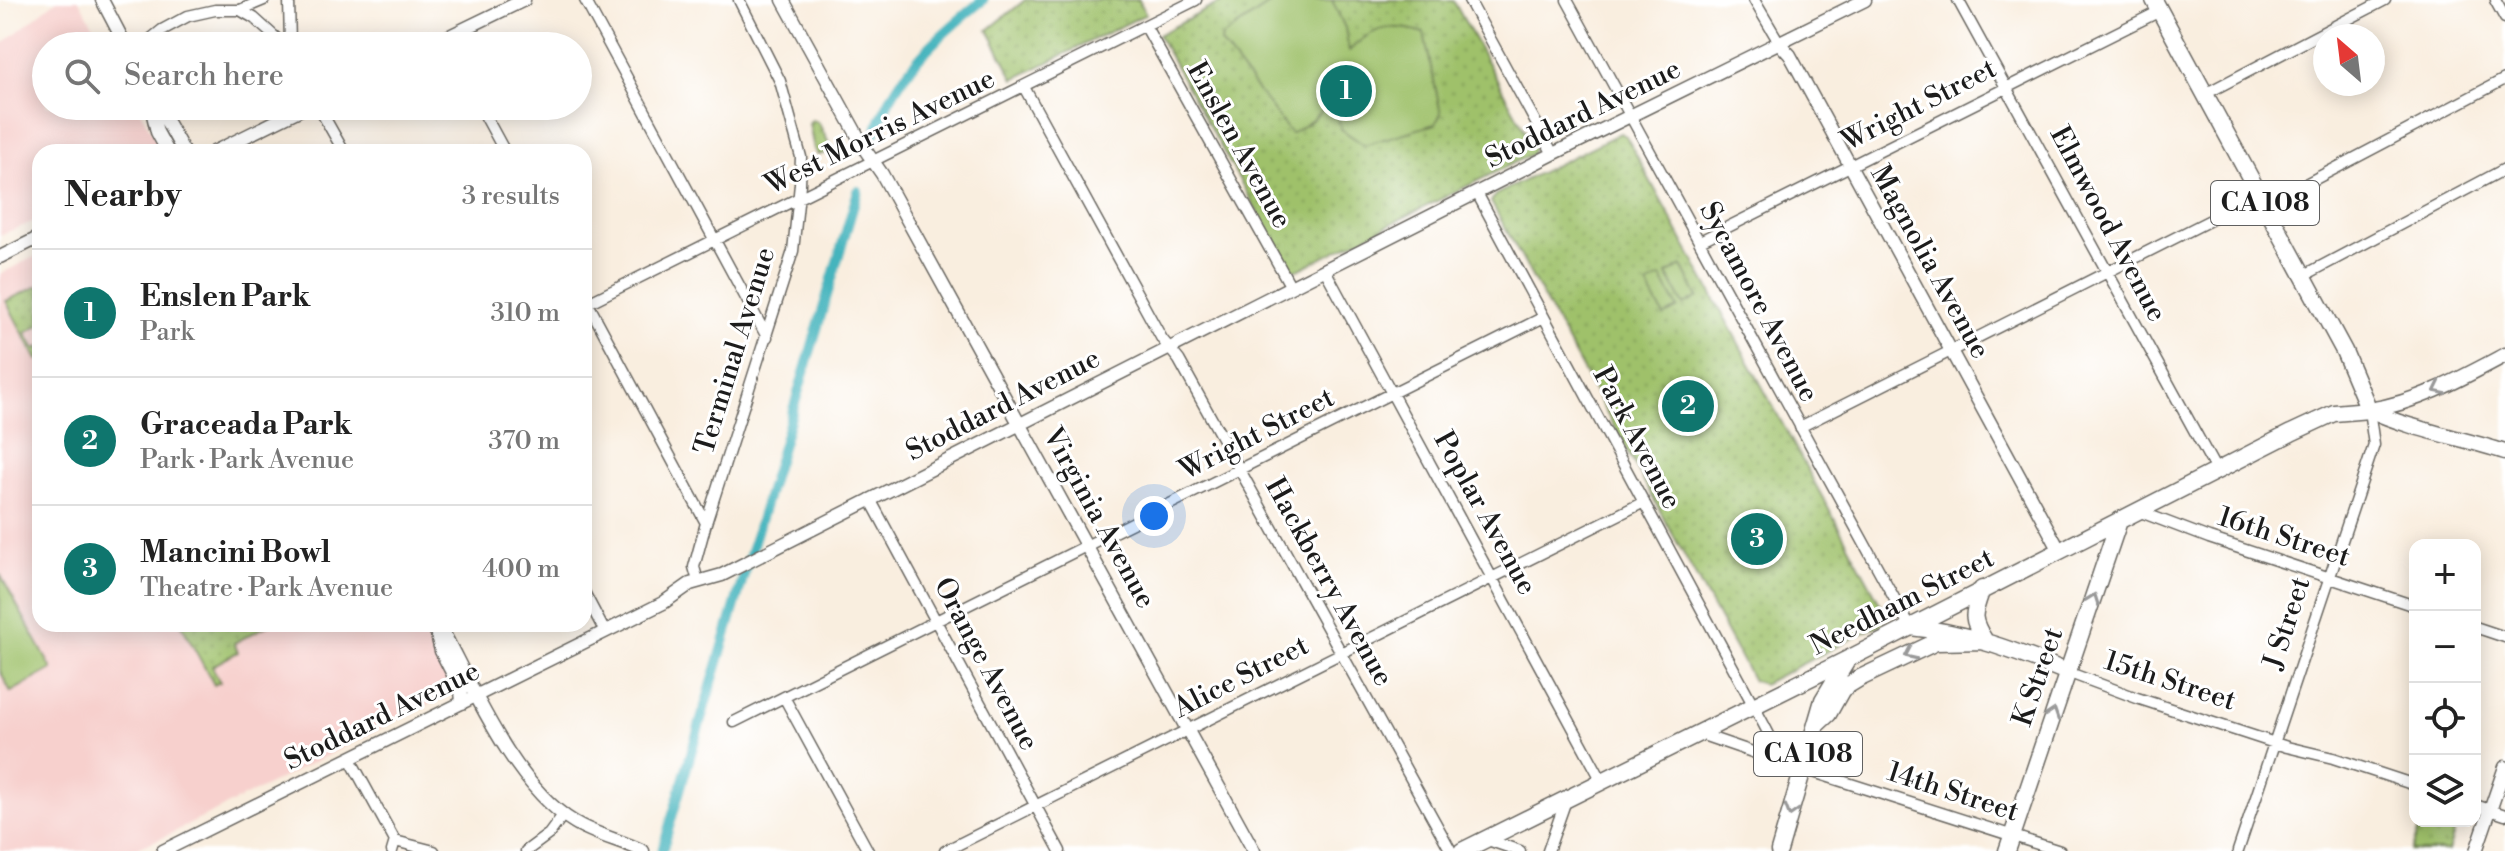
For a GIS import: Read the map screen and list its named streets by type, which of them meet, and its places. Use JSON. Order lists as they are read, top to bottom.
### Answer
{
  "streets": {
    "main road": [
      "CA 108",
      "Needham Street",
      "K Street",
      "15th Street"
    ],
    "street": [
      "Wright Street",
      "Stoddard Avenue",
      "West Morris Avenue",
      "Enslen Avenue",
      "Elmwood Avenue",
      "Magnolia Avenue",
      "Sycamore Avenue",
      "Terminal Avenue",
      "Park Avenue",
      "Poplar Avenue",
      "Virginia Avenue",
      "16th Street",
      "Hackberry Avenue",
      "J Street",
      "Orange Avenue",
      "Alice Street",
      "14th Street"
    ]
  },
  "crossings": [
    ["Wright Street", "CA 108"],
    ["Wright Street", "Elmwood Avenue"],
    ["Wright Street", "Magnolia Avenue"],
    ["Wright Street", "Sycamore Avenue"],
    ["Wright Street", "Park Avenue"],
    ["Wright Street", "Poplar Avenue"],
    ["Wright Street", "Virginia Avenue"],
    ["Wright Street", "Hackberry Avenue"],
    ["Wright Street", "Orange Avenue"],
    ["Stoddard Avenue", "Enslen Avenue"],
    ["Stoddard Avenue", "Magnolia Avenue"],
    ["Stoddard Avenue", "Sycamore Avenue"],
    ["Stoddard Avenue", "Terminal Avenue"],
    ["Stoddard Avenue", "Park Avenue"],
    ["Stoddard Avenue", "Poplar Avenue"],
    ["Stoddard Avenue", "Virginia Avenue"],
    ["Stoddard Avenue", "Hackberry Avenue"],
    ["Stoddard Avenue", "Orange Avenue"],
    ["West Morris Avenue", "Enslen Avenue"],
    ["West Morris Avenue", "Terminal Avenue"],
    ["West Morris Avenue", "Virginia Avenue"],
    ["West Morris Avenue", "Hackberry Avenue"],
    ["CA 108", "Needham Street"],
    ["CA 108", "J Street"],
    ["CA 108", "14th Street"],
    ["Elmwood Avenue", "Needham Street"],
    ["Magnolia Avenue", "Needham Street"],
    ["Sycamore Avenue", "Needham Street"],
    ["Sycamore Avenue", "15th Street"],
    ["Park Avenue", "Needham Street"],
    ["Park Avenue", "Alice Street"],
    ["Park Avenue", "14th Street"],
    ["Poplar Avenue", "Needham Street"],
    ["Poplar Avenue", "Alice Street"],
    ["Virginia Avenue", "Alice Street"],
    ["16th Street", "Needham Street"],
    ["16th Street", "J Street"],
    ["Hackberry Avenue", "Alice Street"],
    ["Needham Street", "J Street"],
    ["Needham Street", "K Street"],
    ["Needham Street", "15th Street"],
    ["Needham Street", "14th Street"],
    ["J Street", "15th Street"],
    ["Orange Avenue", "Alice Street"],
    ["K Street", "15th Street"],
    ["K Street", "14th Street"]
  ],
  "one_way": ["K Street"],
  "north": "top left",
  "page": {
    "search": "Search here",
    "pins": ["1", "2", "3"],
    "heading": ["Nearby", "3 results"],
    "list": [
      {
        "mark": "1",
        "name": "Enslen Park",
        "note": "Park",
        "value": "310 m"
      },
      {
        "mark": "2",
        "name": "Graceada Park",
        "note": "Park · Park Avenue",
        "value": "370 m"
      },
      {
        "mark": "3",
        "name": "Mancini Bowl",
        "note": "Theatre · Park Avenue",
        "value": "400 m"
      }
    ],
    "map_buttons": ["+", "−"]
  }
}
